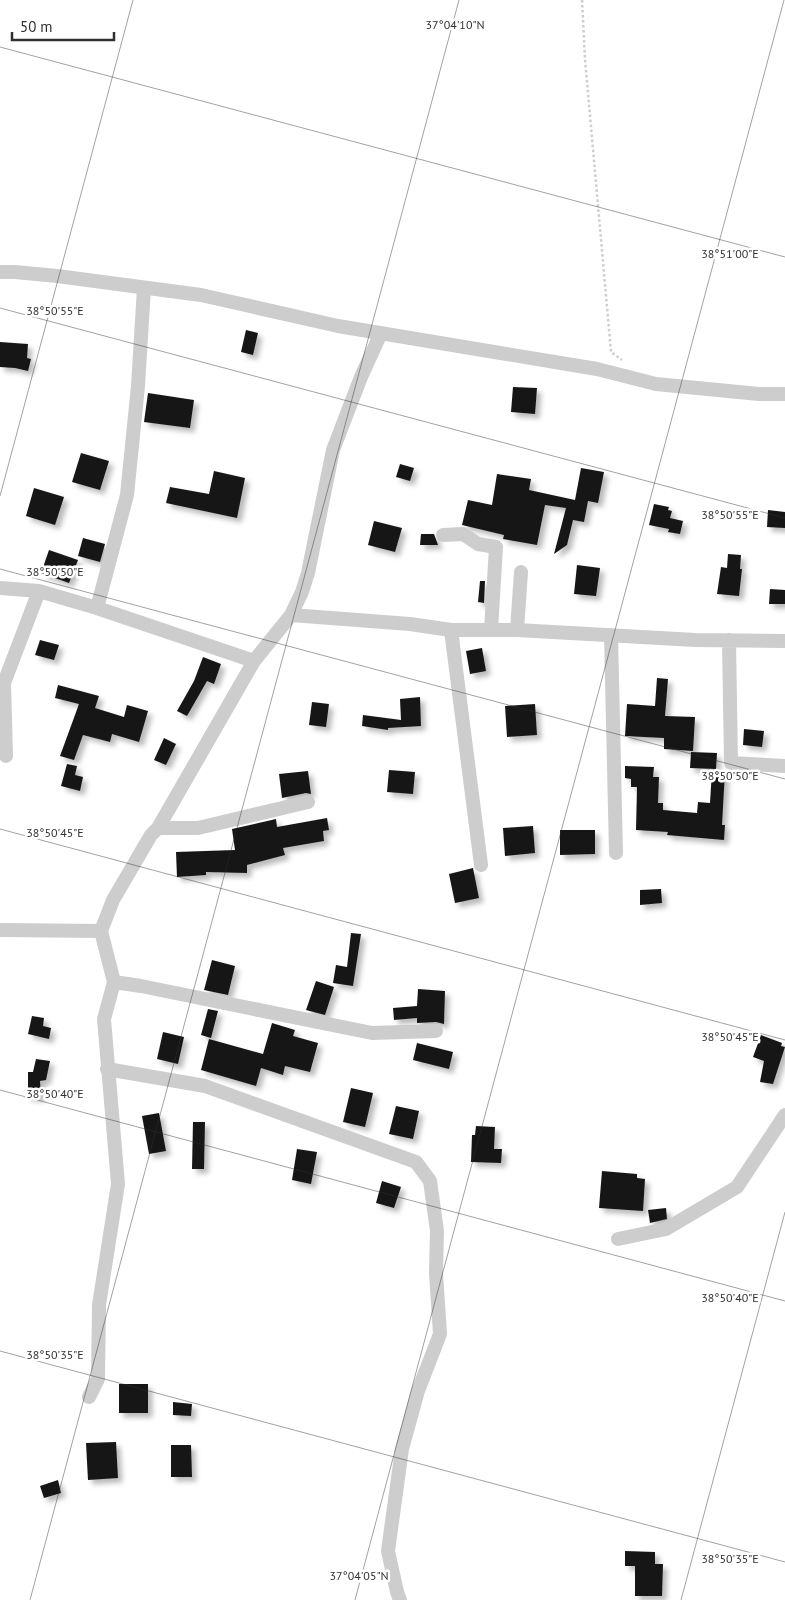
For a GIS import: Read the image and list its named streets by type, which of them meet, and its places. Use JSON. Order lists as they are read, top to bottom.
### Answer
{
  "scale_bar": "50 m",
  "coordinates": [
    "37°04'10\"N",
    "38°51'00\"E",
    "38°50'55\"E",
    "38°50'50\"E",
    "38°50'45\"E",
    "38°50'40\"E",
    "38°50'35\"E",
    "37°04'05\"N"
  ]
}
